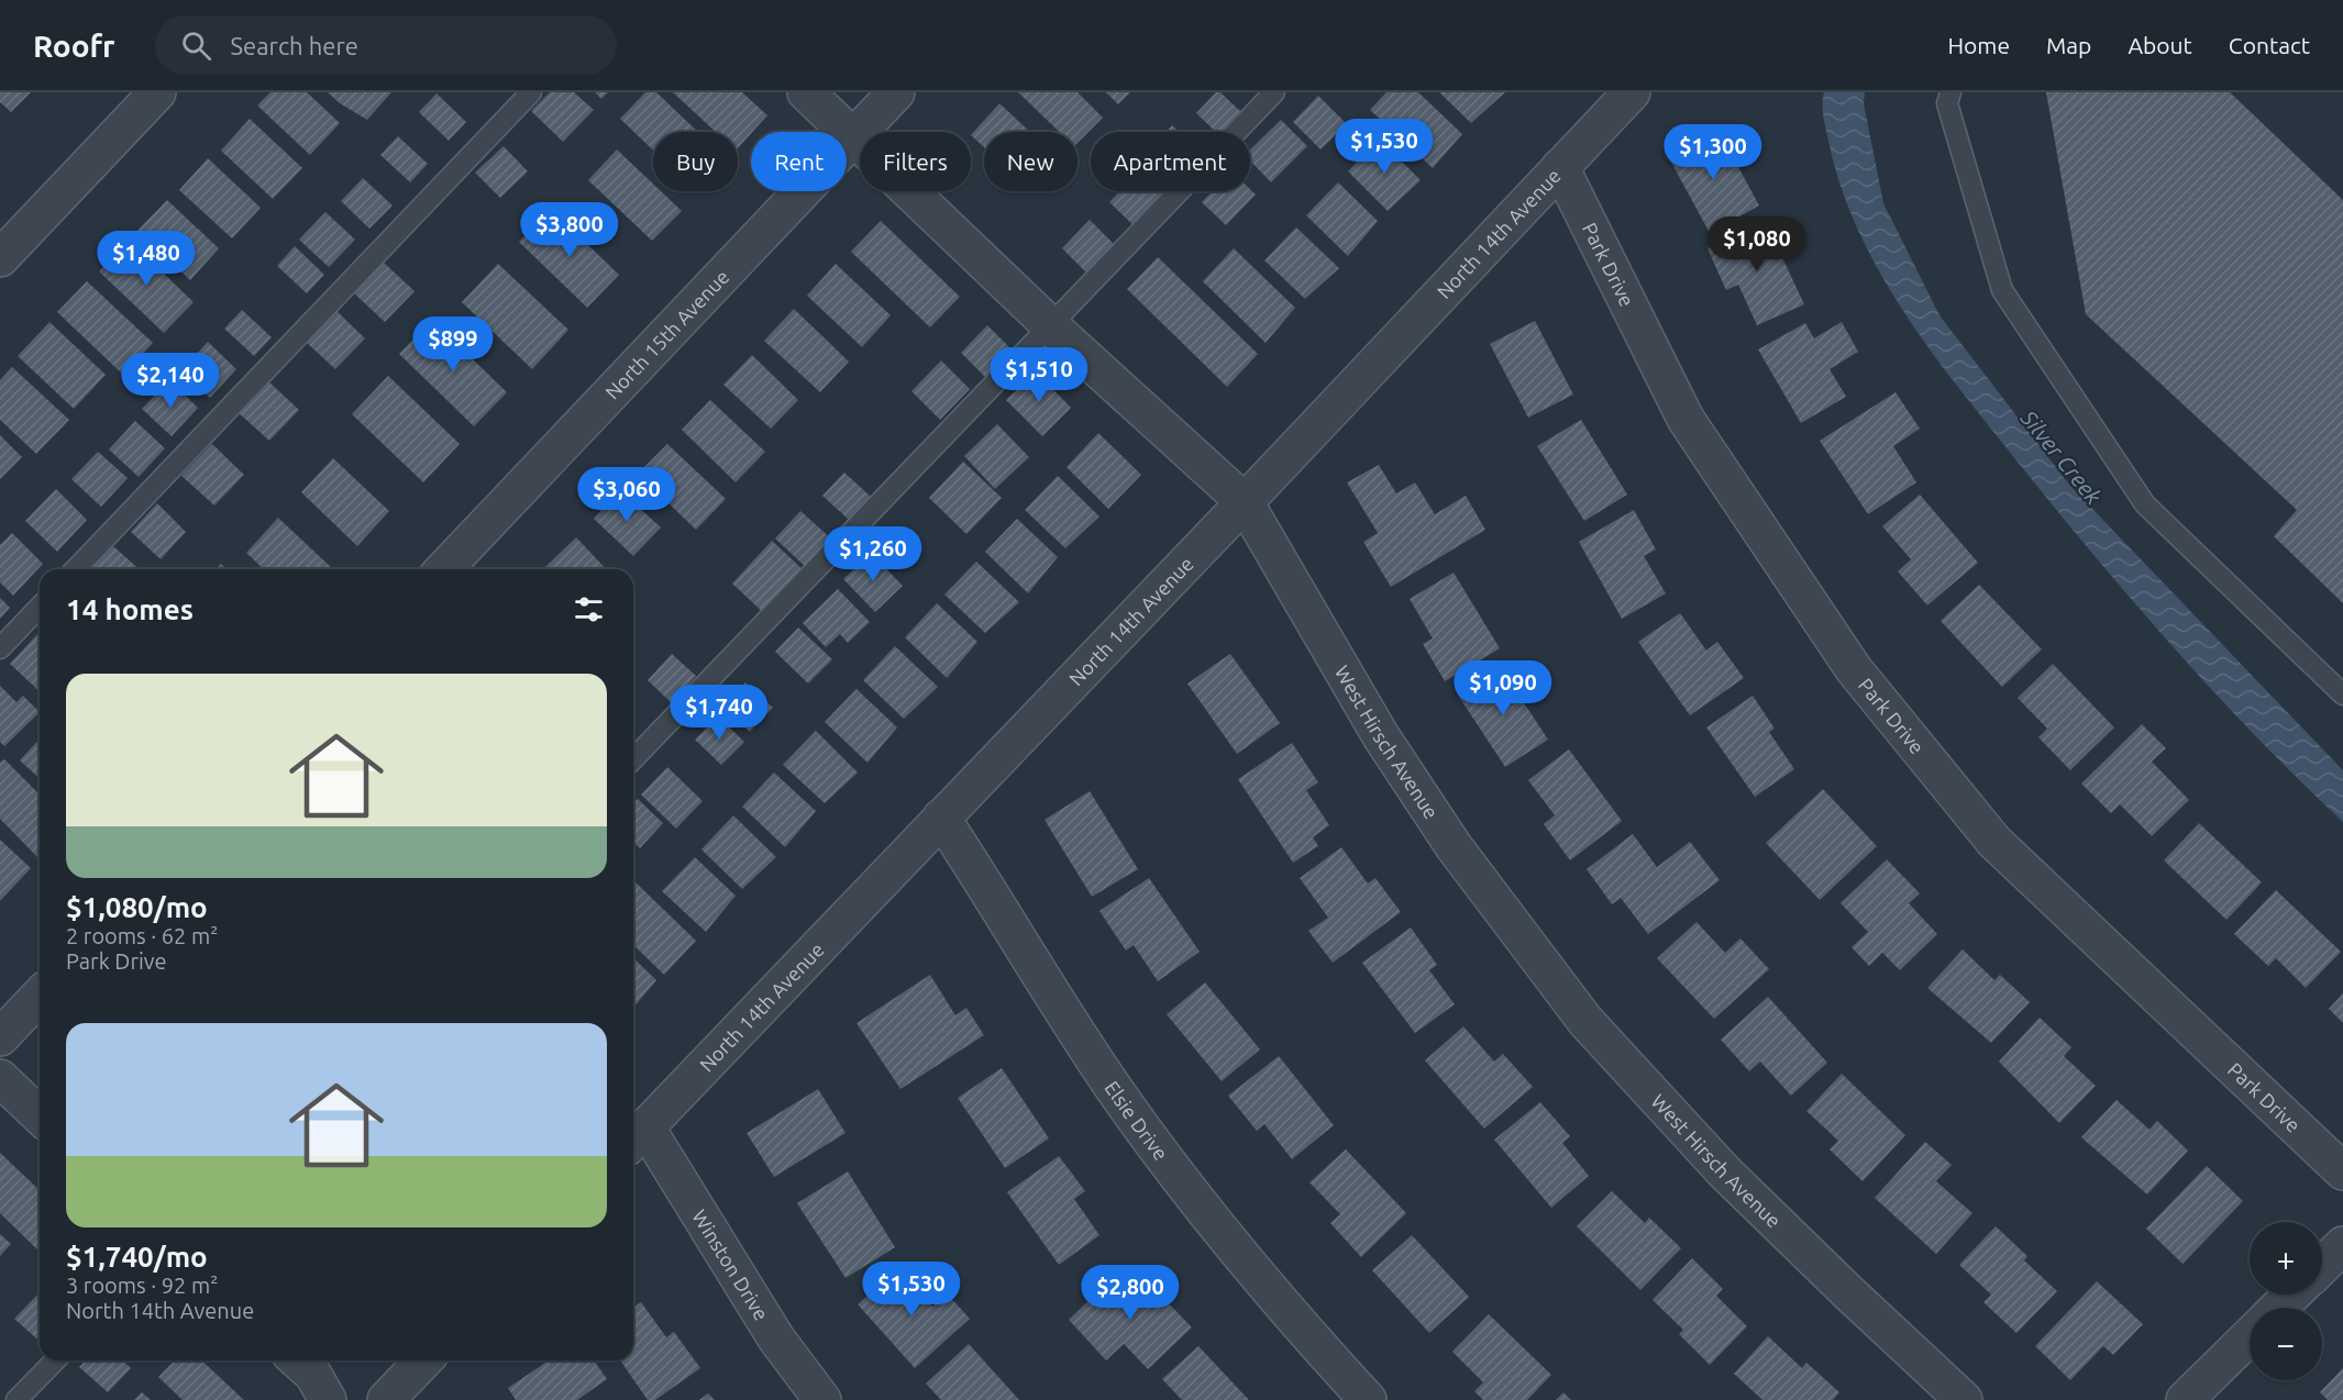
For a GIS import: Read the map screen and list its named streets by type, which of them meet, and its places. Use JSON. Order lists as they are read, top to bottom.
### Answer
{
  "streets": {
    "street": [
      "North 14th Avenue",
      "Park Drive",
      "North 15th Avenue",
      "West Hirsch Avenue",
      "Elsie Drive",
      "Winston Drive"
    ]
  },
  "crossings": [
    ["North 14th Avenue", "Park Drive"],
    ["North 14th Avenue", "West Hirsch Avenue"],
    ["North 14th Avenue", "Elsie Drive"],
    ["North 14th Avenue", "Winston Drive"],
    ["North 15th Avenue", "West Hirsch Avenue"]
  ],
  "water": ["Silver Creek"],
  "page": {
    "header": "Roofr",
    "search": "Search here",
    "nav": [
      "Home",
      "Map",
      "About",
      "Contact"
    ],
    "price": [
      "$1,530",
      "$1,300",
      "$3,800",
      "$1,080",
      "$1,480",
      "$899",
      "$1,510",
      "$2,140",
      "$3,060",
      "$1,260",
      "$1,090",
      "$1,740",
      "$1,530",
      "$2,800"
    ],
    "chip": [
      "Buy",
      "Rent",
      "Filters",
      "New",
      "Apartment"
    ],
    "heading": "14 homes",
    "list": [
      {
        "name": "$1,080/mo",
        "note": "2 rooms · 62 m² · Park Drive"
      },
      {
        "name": "$1,740/mo",
        "note": "3 rooms · 92 m² · North 14th Avenue"
      }
    ],
    "map_buttons": ["+", "−"]
  }
}
